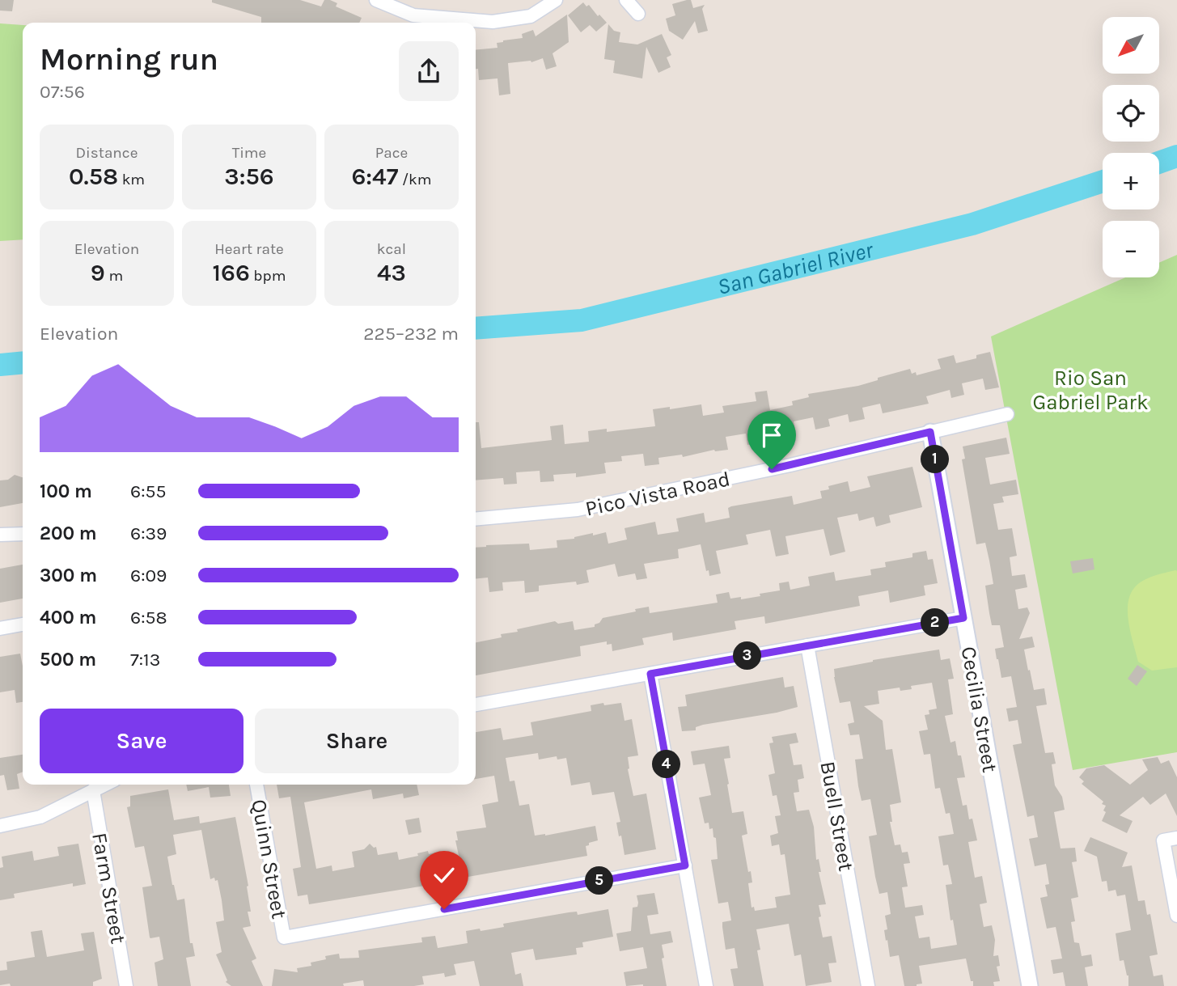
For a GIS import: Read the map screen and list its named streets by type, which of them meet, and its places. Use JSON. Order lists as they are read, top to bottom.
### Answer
{
  "streets": {
    "street": [
      "Pico Vista Road",
      "Cecilia Street",
      "Buell Street",
      "Quinn Street",
      "Farm Street"
    ]
  },
  "crossings": [
    ["Pico Vista Road", "Cecilia Street"]
  ],
  "water": ["San Gabriel River"],
  "parks": ["Rio San Gabriel Park"],
  "north": "bottom left",
  "page": {
    "map_buttons": ["+", "−"],
    "heading": ["Morning run", "07:56"],
    "stats": [
      ["Distance", "0.58 km"],
      ["Time", "3:56"],
      ["Pace", "6:47 /km"],
      ["Elevation", "9 m"],
      ["Heart rate", "166 bpm"],
      ["kcal", "43"]
    ],
    "chart": ["Elevation", "225–232 m"],
    "pins": [
      "1",
      "2",
      "3",
      "4",
      "5"
    ],
    "list": [
      {
        "name": "100 m",
        "note": "6:55"
      },
      {
        "name": "200 m",
        "note": "6:39"
      },
      {
        "name": "300 m",
        "note": "6:09"
      },
      {
        "name": "400 m",
        "note": "6:58"
      },
      {
        "name": "500 m",
        "note": "7:13"
      }
    ],
    "buttons": ["Save", "Share"]
  }
}
